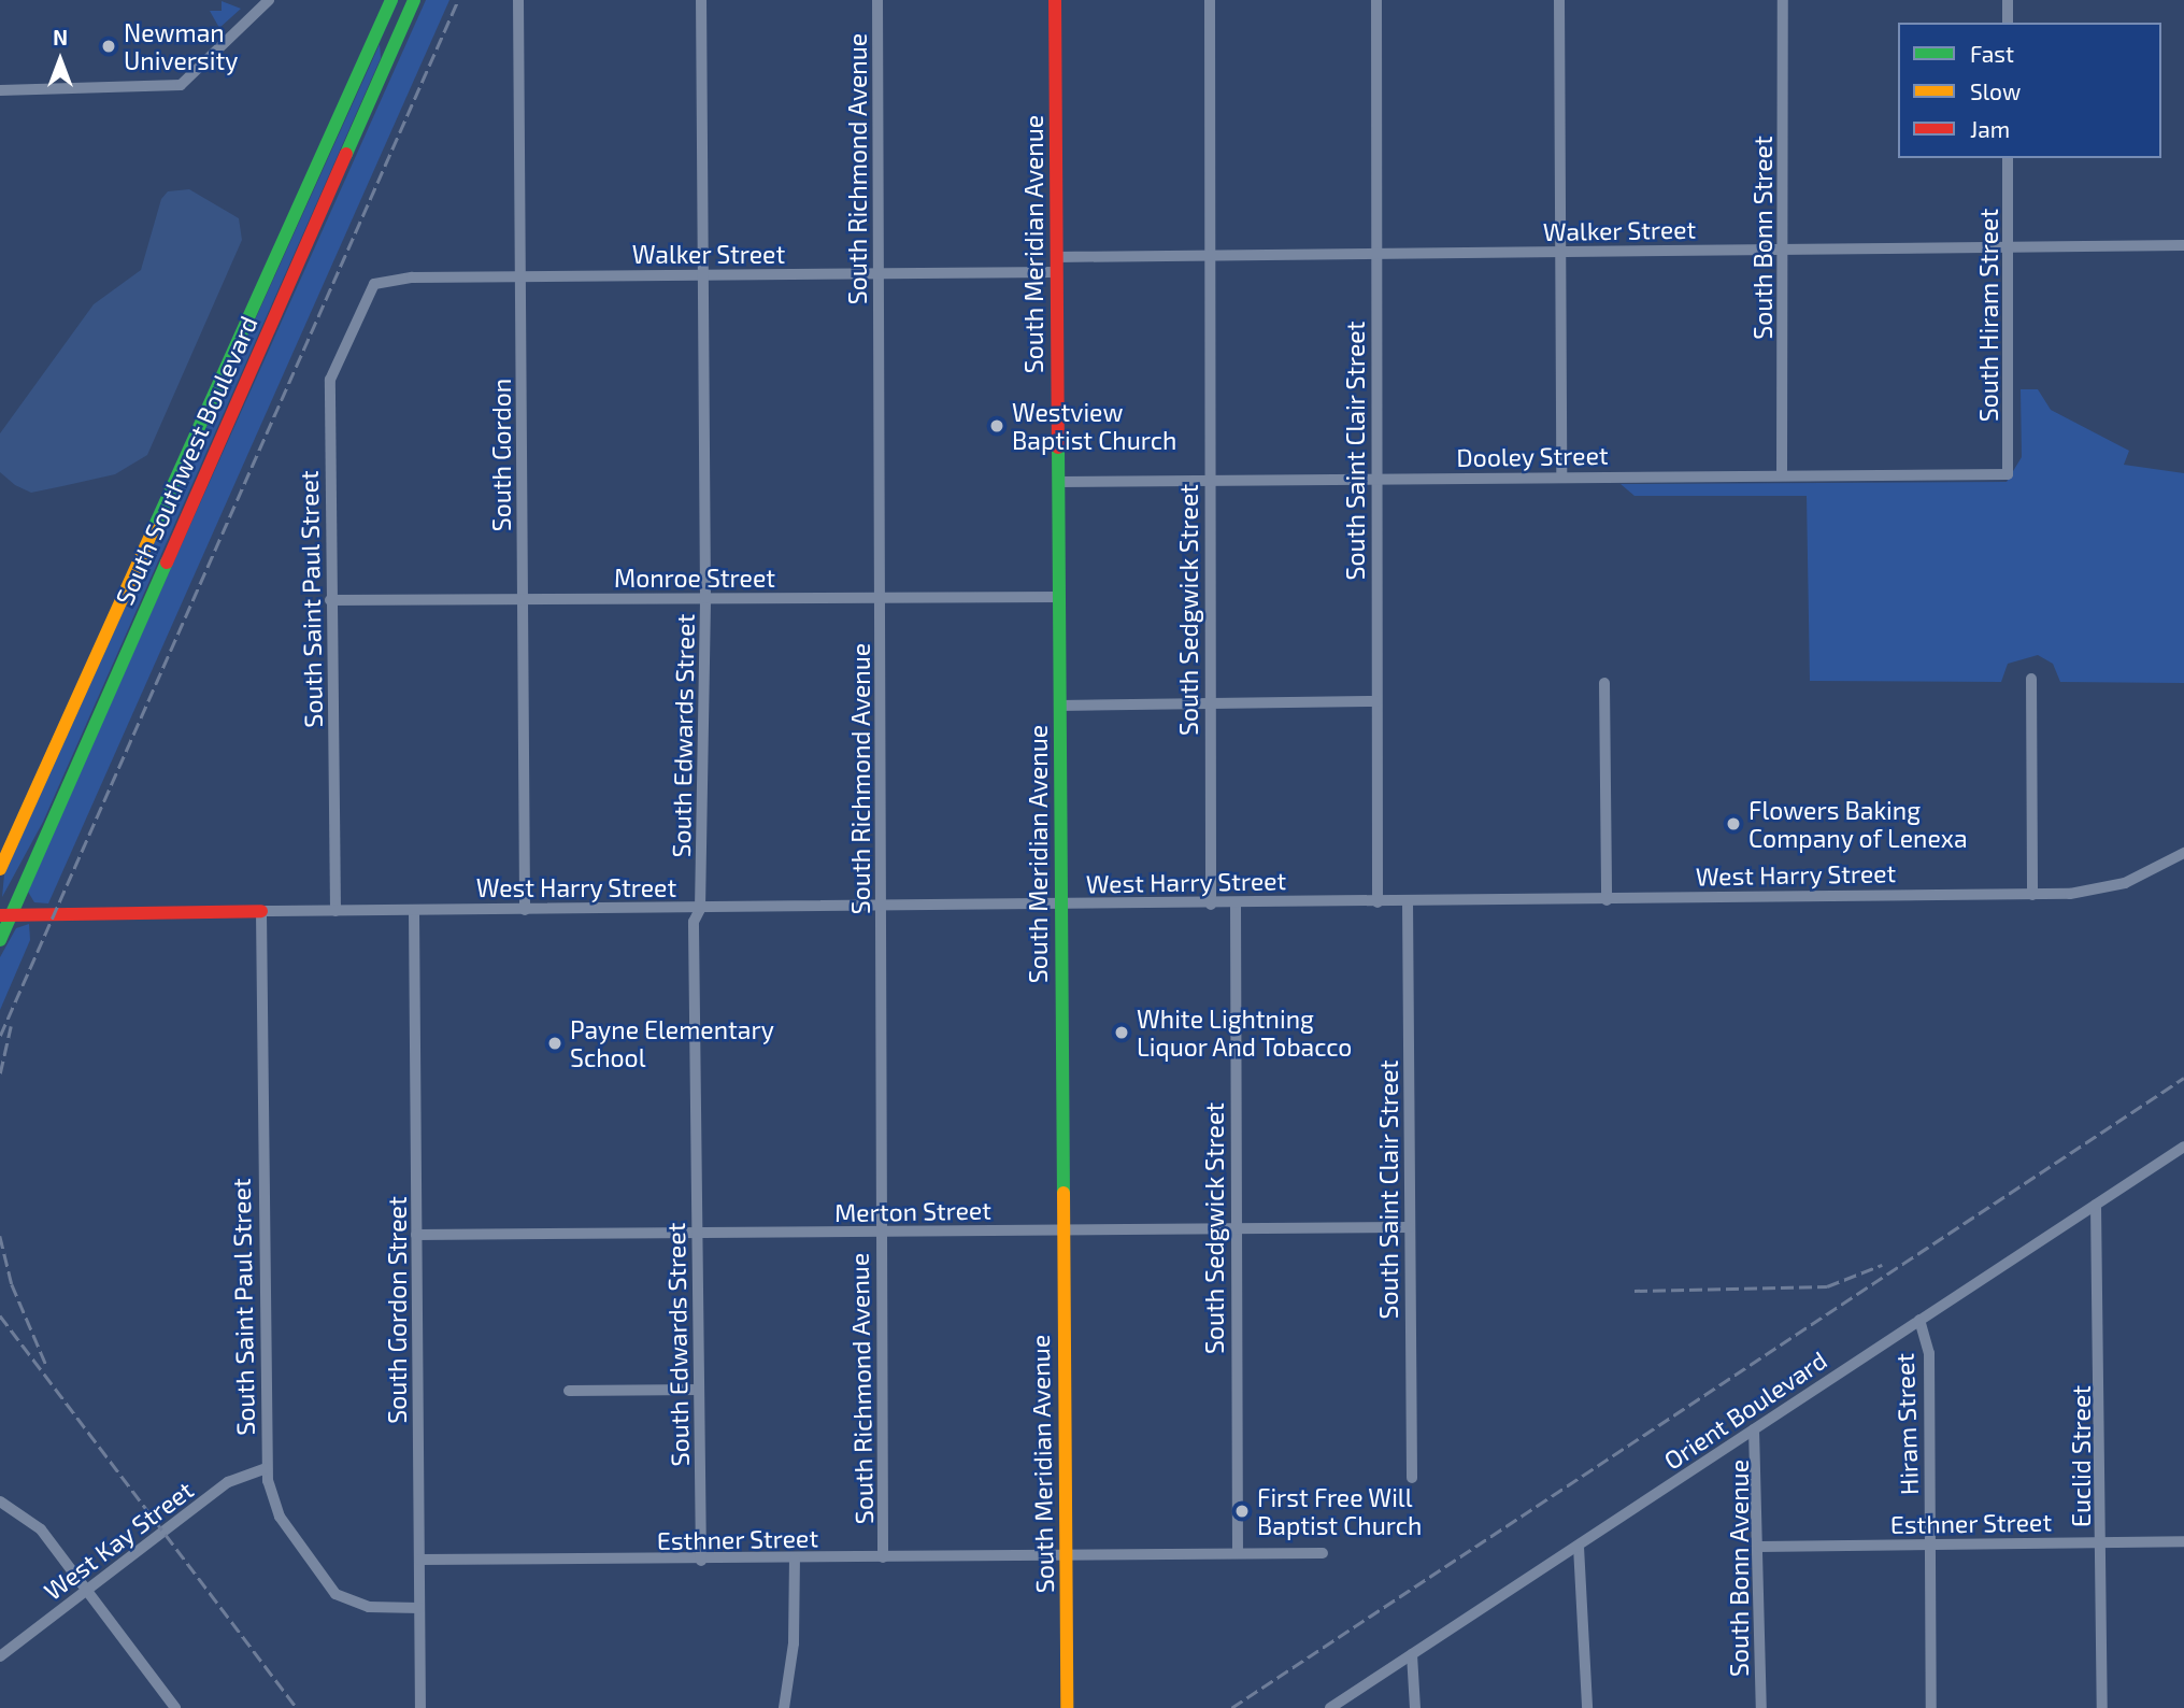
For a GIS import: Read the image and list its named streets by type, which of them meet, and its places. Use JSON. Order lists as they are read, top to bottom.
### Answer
{
  "streets": {
    "main road": ["South Meridian Avenue", "South Southwest Boulevard", "West Harry Street"],
    "street": [
      "South Richmond Avenue",
      "Walker Street",
      "South Bonn Street",
      "South Hiram Street",
      "South Saint Clair Street",
      "South Gordon",
      "Dooley Street",
      "Monroe Street",
      "South Saint Paul Street",
      "South Sedgwick Street",
      "South Edwards Street",
      "Merton Street",
      "South Gordon Street",
      "Orient Boulevard",
      "Hiram Street",
      "Euclid Street",
      "Esthner Street",
      "West Kay Street",
      "South Bonn Avenue"
    ]
  },
  "crossings": [
    ["South Richmond Avenue", "Walker Street"],
    ["South Richmond Avenue", "Monroe Street"],
    ["South Richmond Avenue", "West Harry Street"],
    ["South Richmond Avenue", "Merton Street"],
    ["South Richmond Avenue", "Esthner Street"],
    ["Walker Street", "South Bonn Street"],
    ["Walker Street", "South Meridian Avenue"],
    ["Walker Street", "South Hiram Street"],
    ["Walker Street", "South Saint Clair Street"],
    ["Walker Street", "South Gordon"],
    ["Walker Street", "South Saint Paul Street"],
    ["Walker Street", "South Sedgwick Street"],
    ["Walker Street", "South Edwards Street"],
    ["South Bonn Street", "Dooley Street"],
    ["South Meridian Avenue", "Dooley Street"],
    ["South Meridian Avenue", "Monroe Street"],
    ["South Meridian Avenue", "West Harry Street"],
    ["South Meridian Avenue", "Merton Street"],
    ["South Meridian Avenue", "Esthner Street"],
    ["South Hiram Street", "Dooley Street"],
    ["South Saint Clair Street", "Dooley Street"],
    ["South Saint Clair Street", "West Harry Street"],
    ["South Saint Clair Street", "Merton Street"],
    ["South Gordon", "Monroe Street"],
    ["South Gordon", "West Harry Street"],
    ["Dooley Street", "South Sedgwick Street"],
    ["South Southwest Boulevard", "West Harry Street"],
    ["Monroe Street", "South Saint Paul Street"],
    ["Monroe Street", "South Edwards Street"],
    ["South Saint Paul Street", "West Harry Street"],
    ["South Saint Paul Street", "South Gordon Street"],
    ["South Saint Paul Street", "West Kay Street"],
    ["South Sedgwick Street", "West Harry Street"],
    ["South Sedgwick Street", "Merton Street"],
    ["South Sedgwick Street", "Esthner Street"],
    ["South Edwards Street", "West Harry Street"],
    ["South Edwards Street", "Merton Street"],
    ["South Edwards Street", "Esthner Street"],
    ["West Harry Street", "South Gordon Street"],
    ["Merton Street", "South Gordon Street"],
    ["South Gordon Street", "Esthner Street"],
    ["Orient Boulevard", "Hiram Street"],
    ["Orient Boulevard", "Euclid Street"],
    ["Orient Boulevard", "South Bonn Avenue"],
    ["Hiram Street", "Esthner Street"],
    ["Euclid Street", "Esthner Street"],
    ["Esthner Street", "South Bonn Avenue"]
  ],
  "places": [
    "Newman University",
    "Westview Baptist Church",
    "Flowers Baking Company of Lenexa",
    "White Lightning Liquor And Tobacco",
    "Payne Elementary School",
    "First Free Will Baptist Church"
  ],
  "legend": ["Fast", "Slow", "Jam"],
  "north": "top"
}
